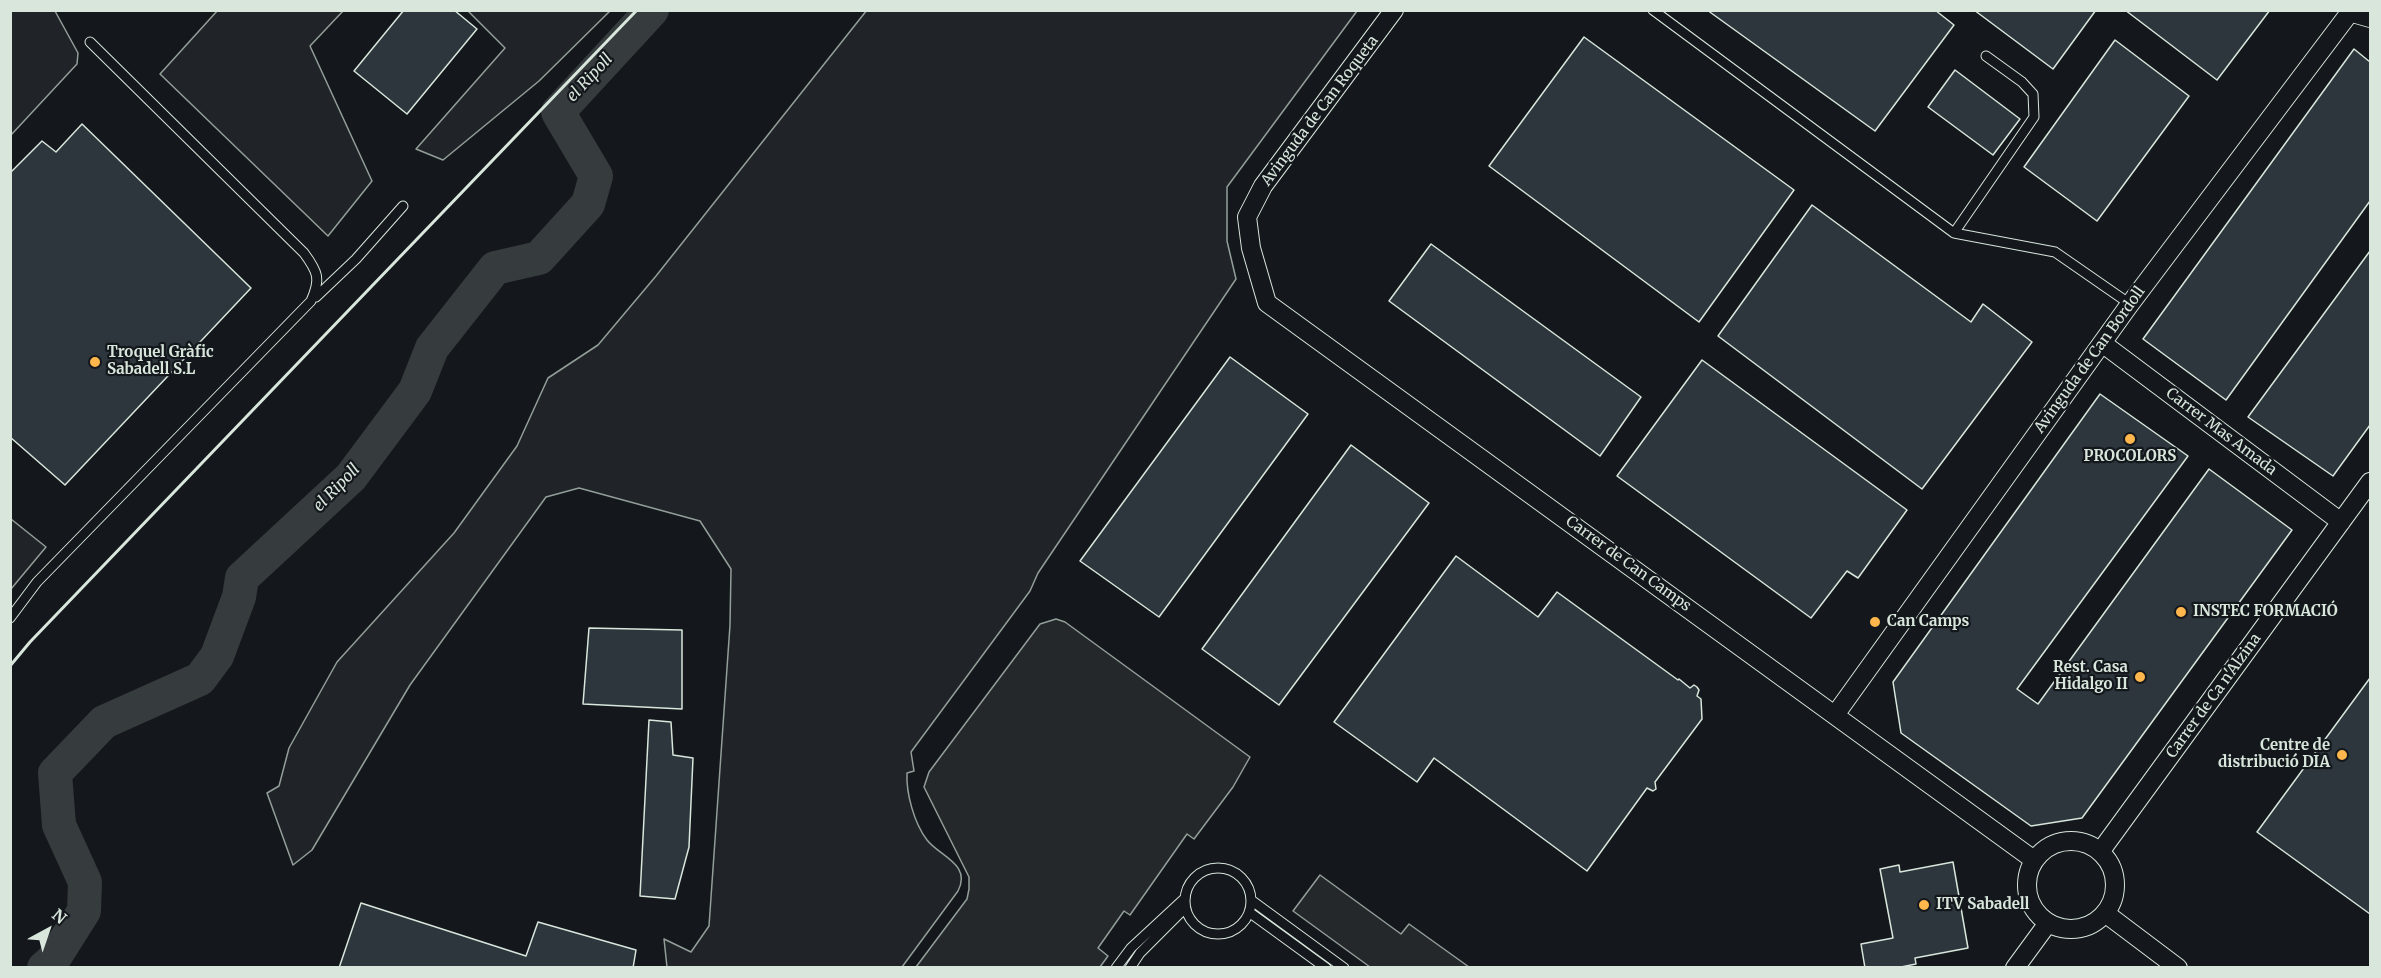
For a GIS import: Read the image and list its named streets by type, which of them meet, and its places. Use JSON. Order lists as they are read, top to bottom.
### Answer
{
  "streets": {
    "street": [
      "Avinguda de Can Roqueta",
      "Avinguda de Can Bordoll",
      "Carrer Mas Amada",
      "Carrer de Can Camps",
      "Carrer de Ca n'Alzina"
    ]
  },
  "crossings": [
    ["Avinguda de Can Roqueta", "Carrer de Can Camps"],
    ["Avinguda de Can Bordoll", "Carrer Mas Amada"],
    ["Avinguda de Can Bordoll", "Carrer de Can Camps"],
    ["Carrer Mas Amada", "Carrer de Ca n'Alzina"],
    ["Carrer de Can Camps", "Carrer de Ca n'Alzina"]
  ],
  "water": ["el Ripoll"],
  "places": [
    "Troquel Gràfic Sabadell S.L",
    "PROCOLORS",
    "INSTEC FORMACIÓ",
    "Can Camps",
    "Rest. Casa Hidalgo II",
    "Centre de distribució DIA",
    "ITV Sabadell"
  ],
  "north": "top right"
}
